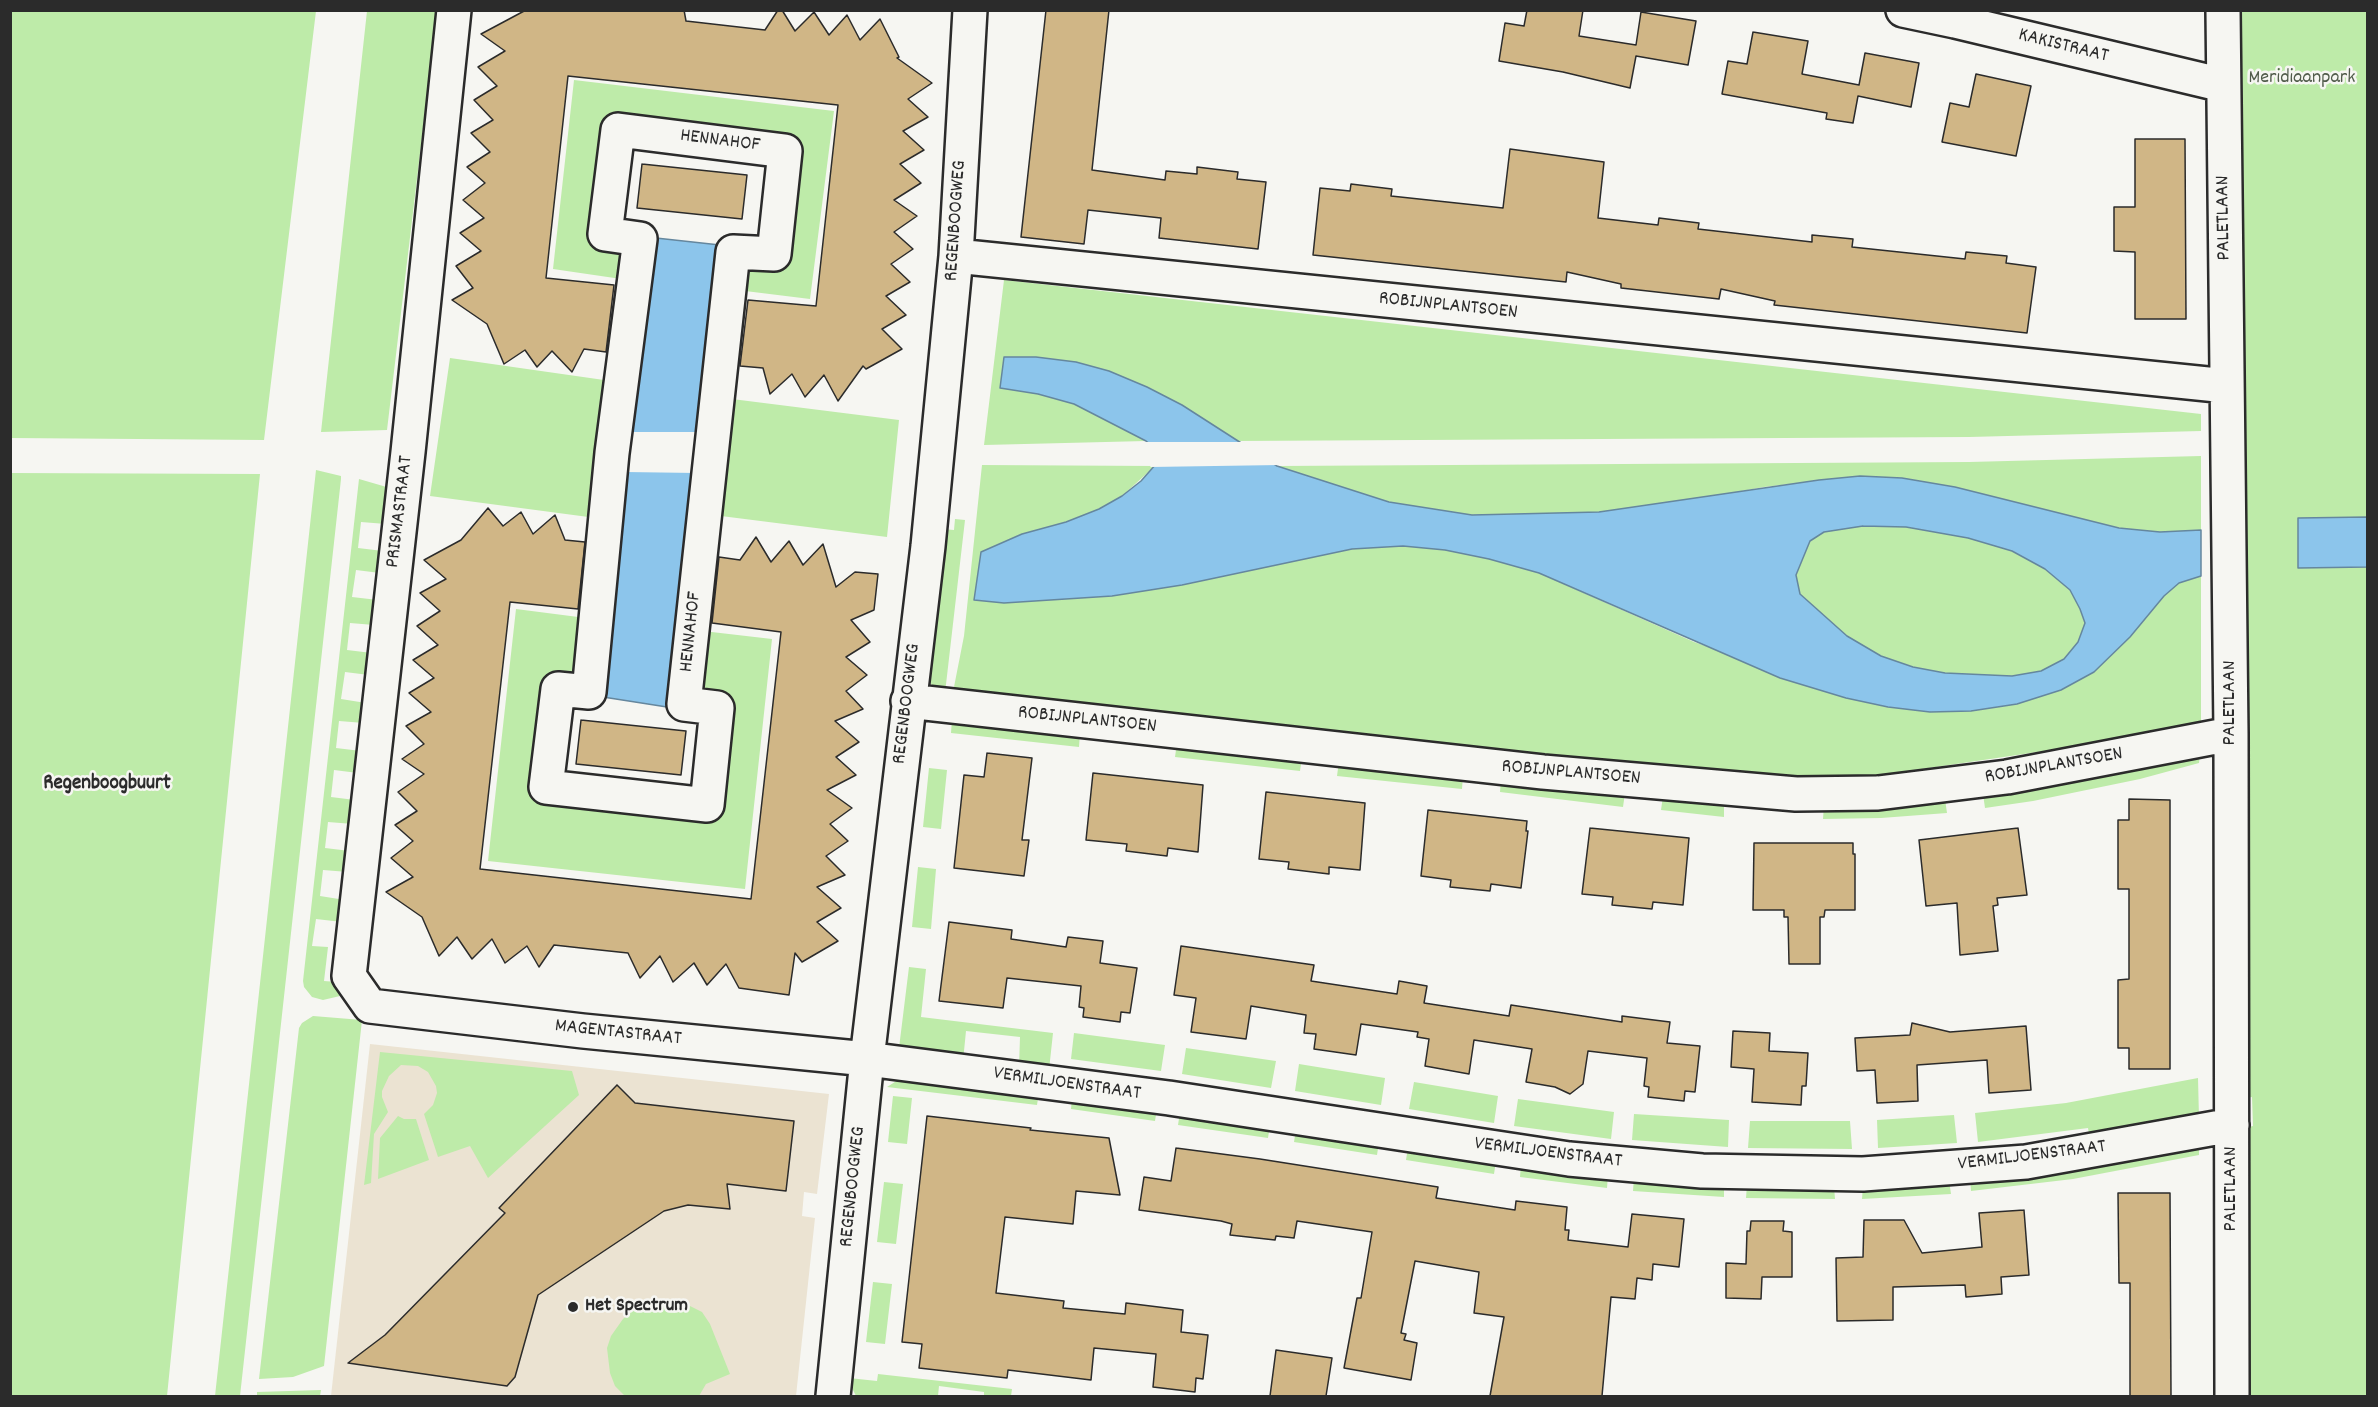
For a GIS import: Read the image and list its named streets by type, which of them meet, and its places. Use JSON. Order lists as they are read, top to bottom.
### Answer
{
  "streets": {
    "street": [
      "KAKISTRAAT",
      "HENNAHOF",
      "PALETLAAN",
      "REGENBOOGWEG",
      "ROBIJNPLANTSOEN",
      "PRISMASTRAAT",
      "MAGENTASTRAAT",
      "VERMILJOENSTRAAT"
    ]
  },
  "crossings": [
    ["KAKISTRAAT", "PALETLAAN"],
    ["PALETLAAN", "ROBIJNPLANTSOEN"],
    ["PALETLAAN", "VERMILJOENSTRAAT"],
    ["REGENBOOGWEG", "ROBIJNPLANTSOEN"],
    ["REGENBOOGWEG", "MAGENTASTRAAT"],
    ["REGENBOOGWEG", "VERMILJOENSTRAAT"],
    ["PRISMASTRAAT", "MAGENTASTRAAT"],
    ["MAGENTASTRAAT", "VERMILJOENSTRAAT"]
  ],
  "districts": ["Regenboogbuurt"],
  "parks": ["Meridiaanpark"],
  "places": ["Het Spectrum"]
}
